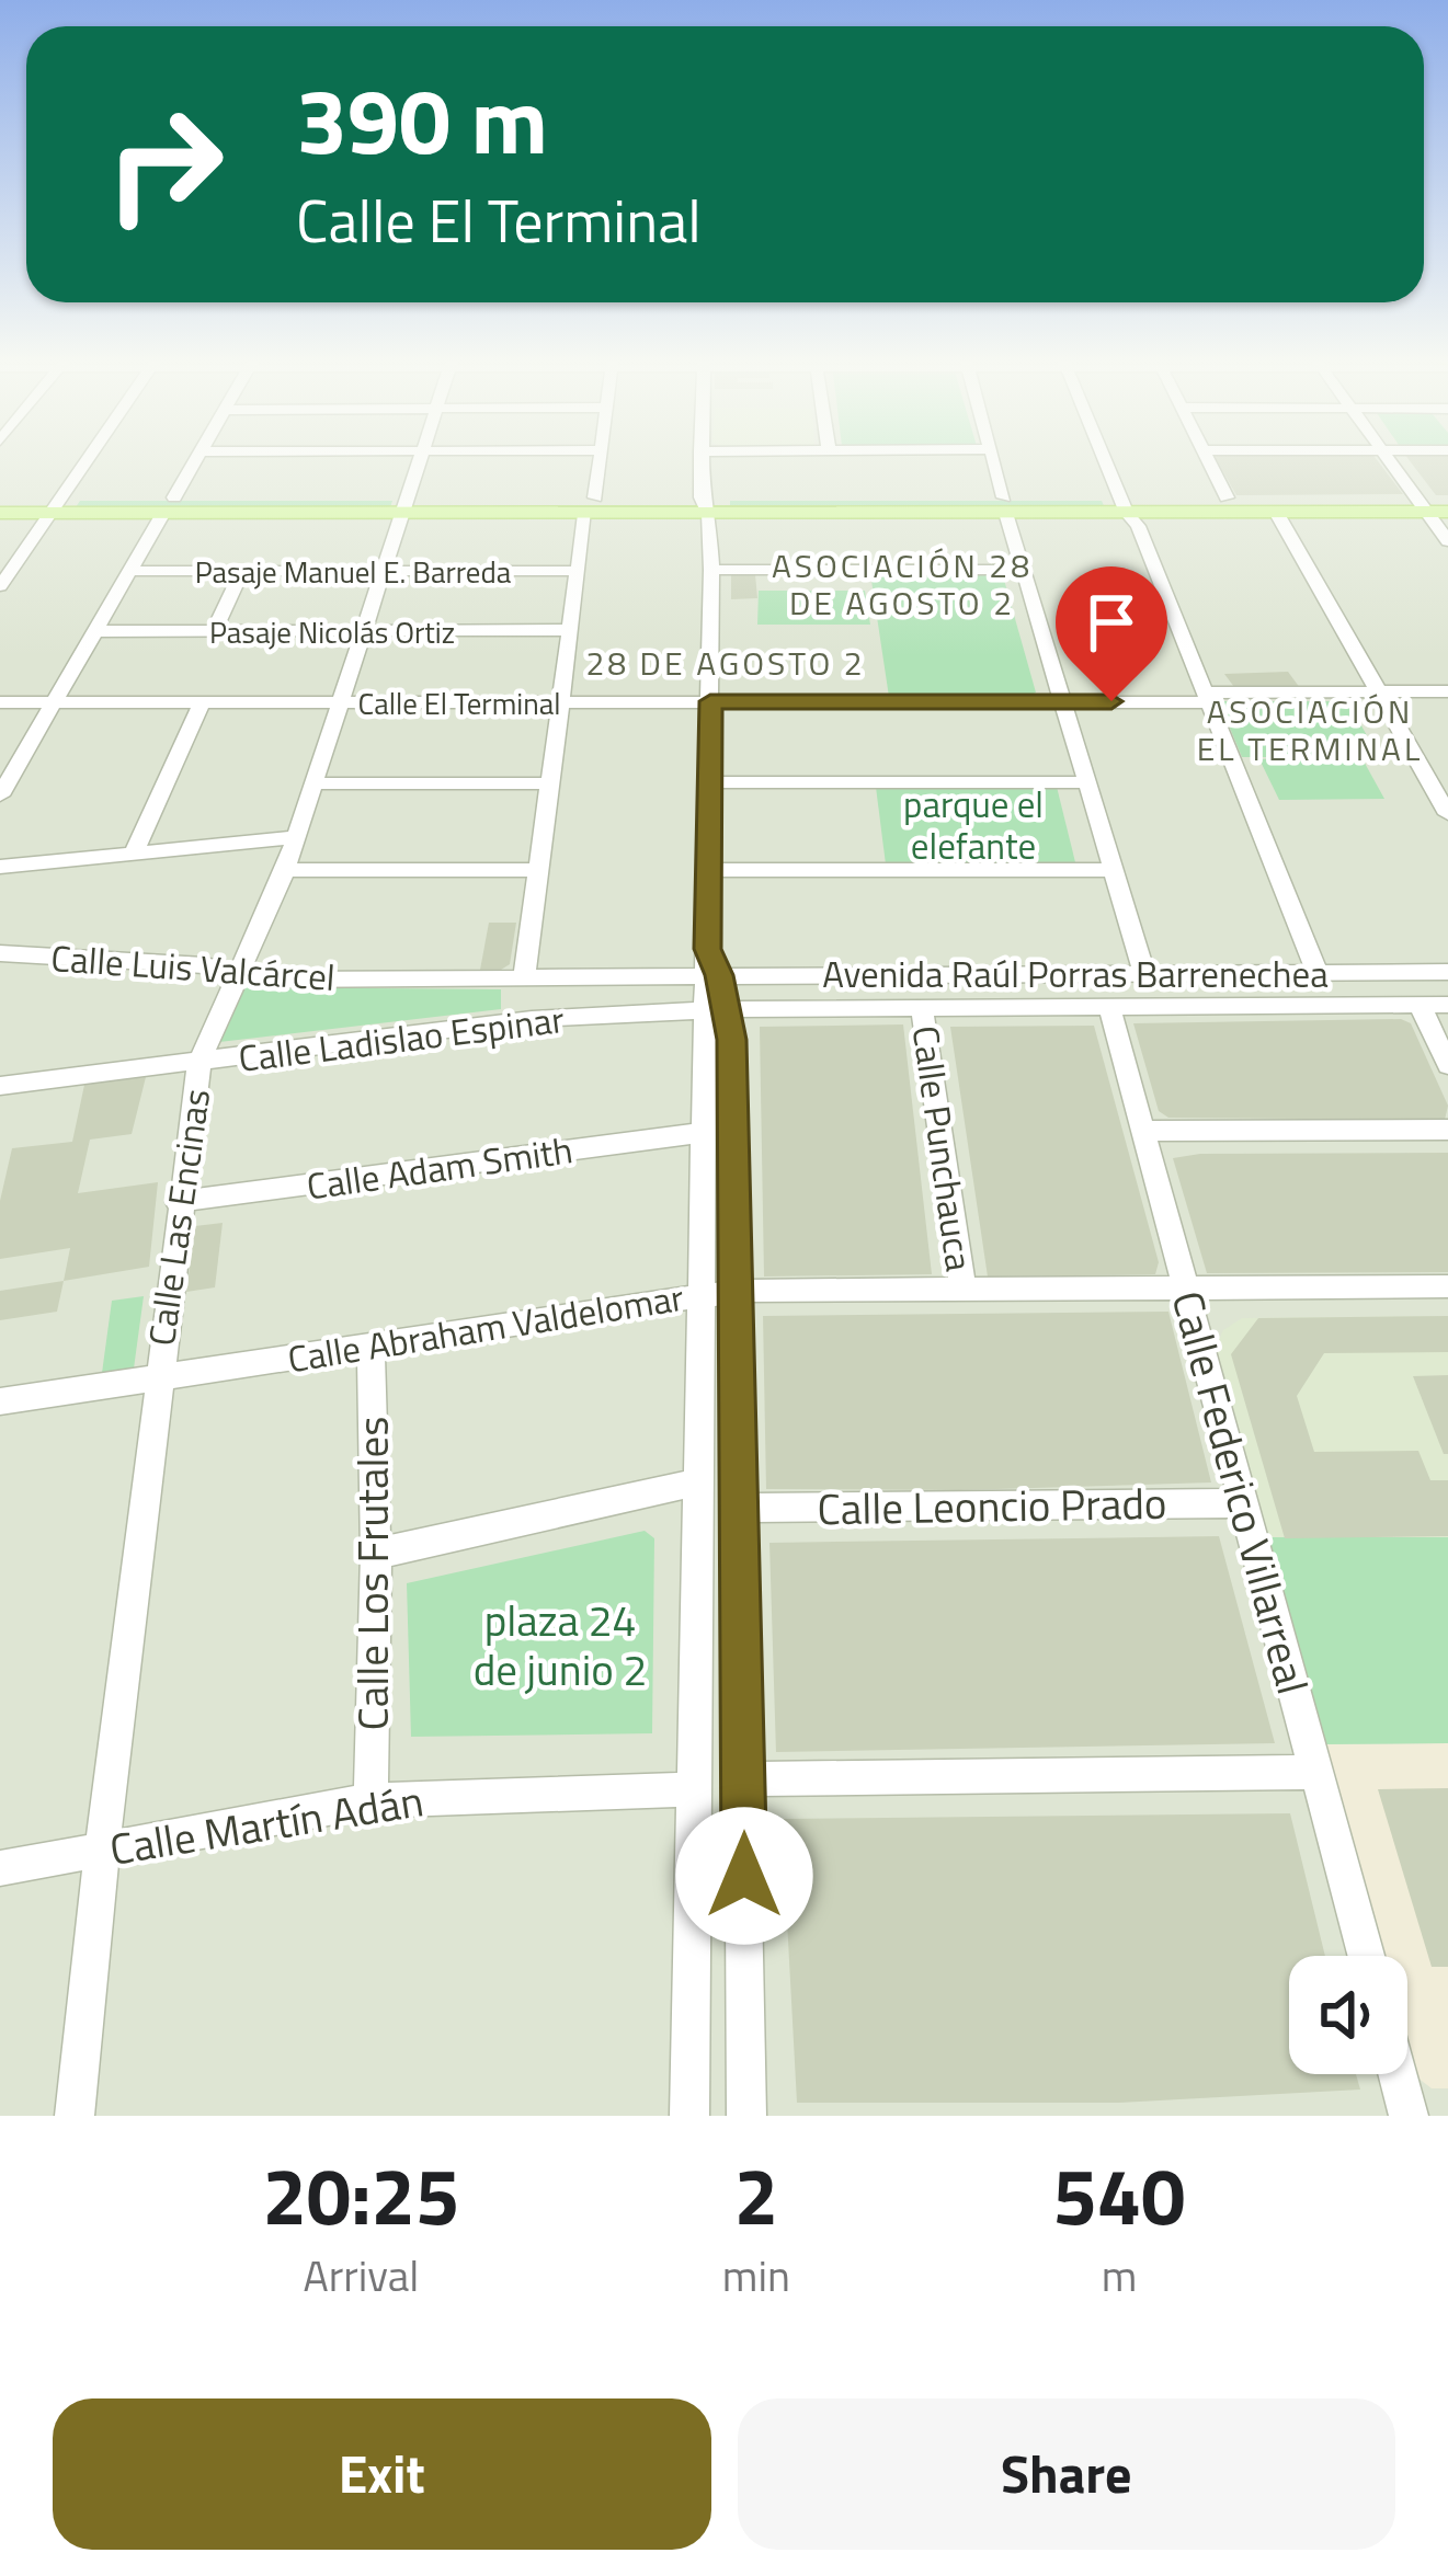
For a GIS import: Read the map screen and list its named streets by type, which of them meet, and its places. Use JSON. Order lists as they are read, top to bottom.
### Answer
{
  "streets": {
    "street": [
      "Pasaje Manuel E. Barreda",
      "Pasaje Nicolás Ortiz",
      "Calle El Terminal",
      "Calle Luis Valcárcel",
      "Avenida Raúl Porras Barrenechea",
      "Calle Ladislao Espinar",
      "Calle Punchauca",
      "Calle Adam Smith",
      "Calle Las Encinas",
      "Calle Abraham Valdelomar",
      "Calle Federico Villarreal",
      "Calle Leoncio Prado",
      "Calle Los Frutales",
      "Calle Martín Adán"
    ]
  },
  "crossings": [
    ["Pasaje Manuel E. Barreda", "Calle Las Encinas"],
    ["Pasaje Nicolás Ortiz", "Calle Las Encinas"],
    ["Calle El Terminal", "Calle Las Encinas"],
    ["Calle Luis Valcárcel", "Avenida Raúl Porras Barrenechea"],
    ["Calle Luis Valcárcel", "Calle Las Encinas"],
    ["Avenida Raúl Porras Barrenechea", "Calle Ladislao Espinar"],
    ["Avenida Raúl Porras Barrenechea", "Calle Punchauca"],
    ["Avenida Raúl Porras Barrenechea", "Calle Federico Villarreal"],
    ["Calle Ladislao Espinar", "Calle Las Encinas"],
    ["Calle Punchauca", "Calle Abraham Valdelomar"],
    ["Calle Adam Smith", "Calle Las Encinas"],
    ["Calle Las Encinas", "Calle Abraham Valdelomar"],
    ["Calle Las Encinas", "Calle Martín Adán"],
    ["Calle Abraham Valdelomar", "Calle Federico Villarreal"],
    ["Calle Abraham Valdelomar", "Calle Los Frutales"],
    ["Calle Federico Villarreal", "Calle Leoncio Prado"],
    ["Calle Los Frutales", "Calle Martín Adán"]
  ],
  "districts": ["ASOCIACIÓN 28 DE AGOSTO 2", "28 DE AGOSTO 2", "ASOCIACIÓN EL TERMINAL"],
  "parks": ["parque el elefante", "plaza 24 de junio 2"],
  "page": {
    "turn": ["390 m", "Calle El Terminal"],
    "eta": [
      "20:25",
      "Arrival",
      "2",
      "min",
      "540",
      "m"
    ],
    "buttons": ["Exit", "Share"]
  }
}
